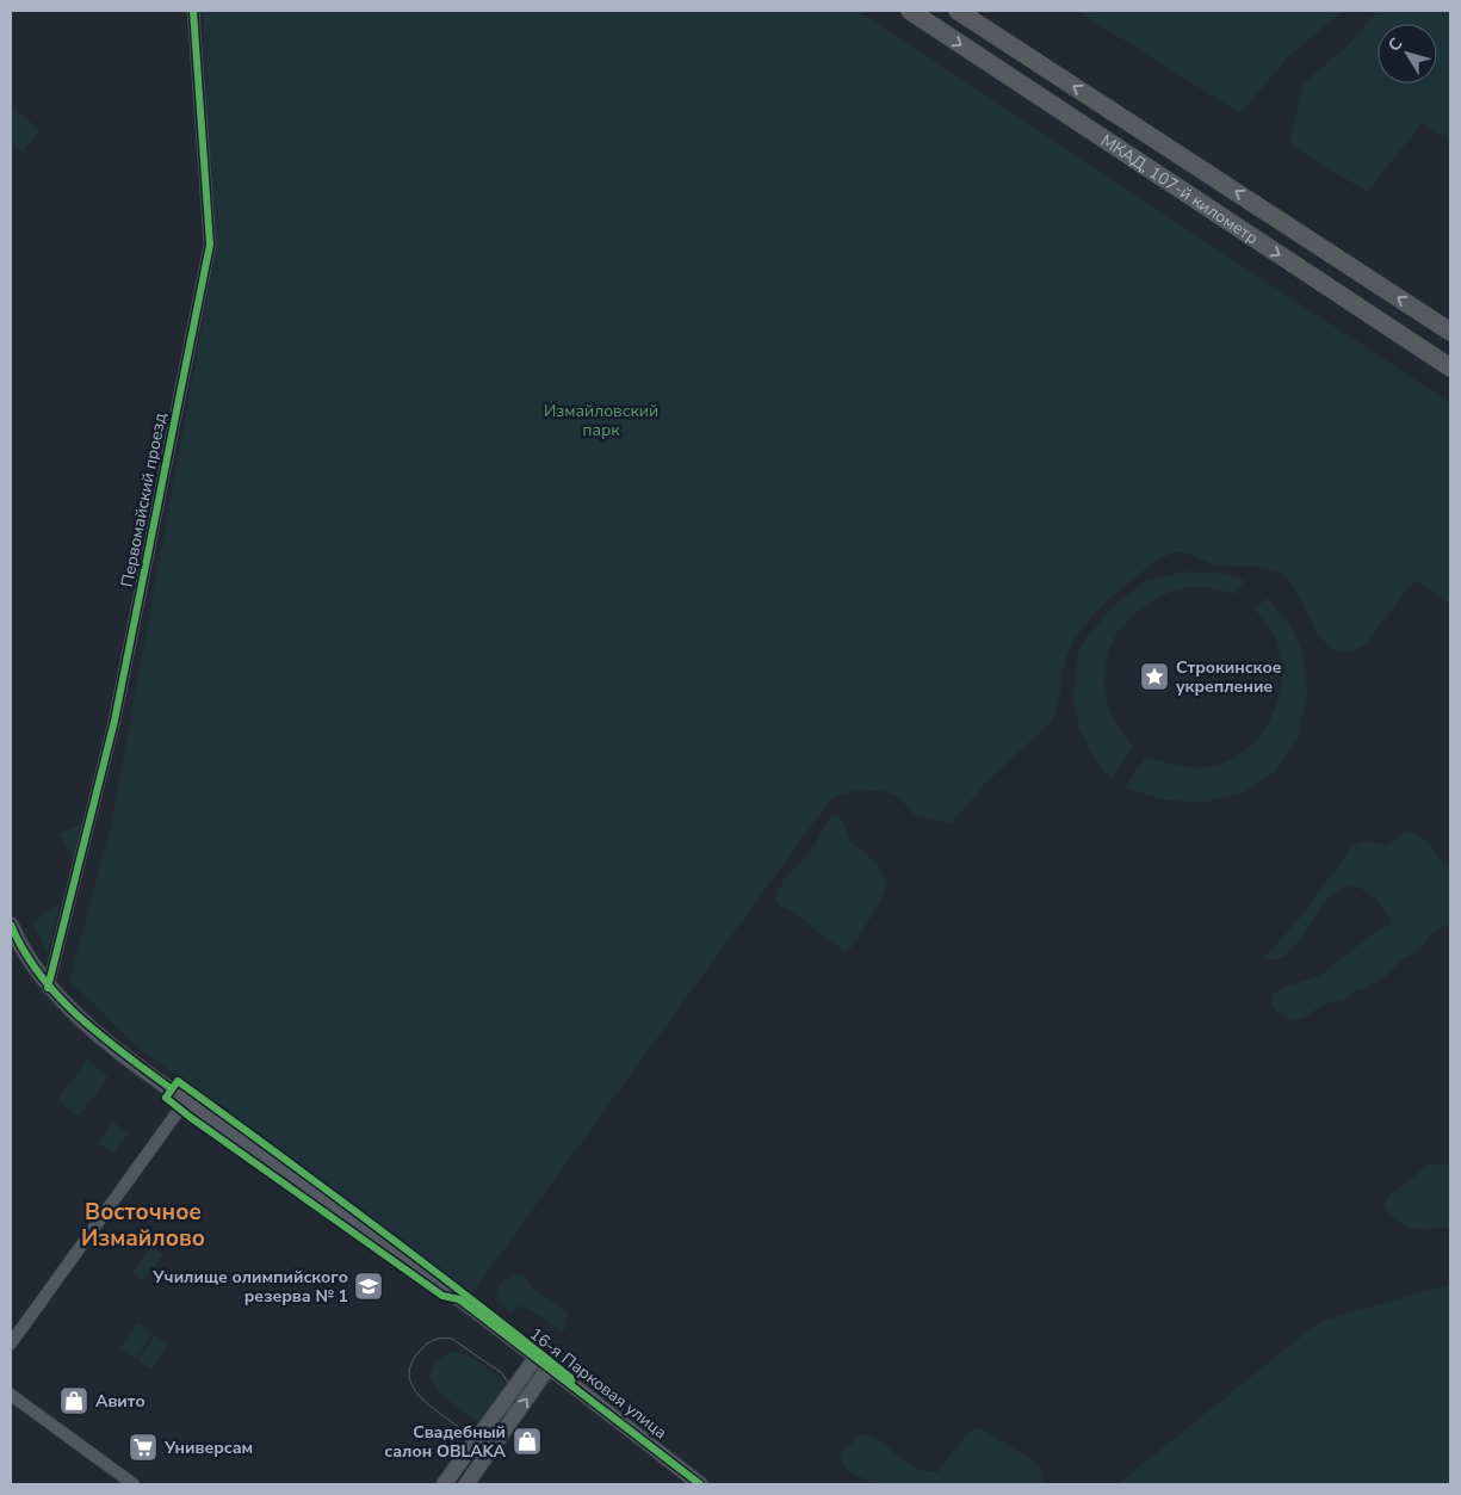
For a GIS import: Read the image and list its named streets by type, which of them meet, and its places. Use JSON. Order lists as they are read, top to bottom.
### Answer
{
  "streets": {
    "highway": ["МКАД, 107-й километр"],
    "main road": ["16-я Парковая улица"],
    "street": ["Первомайский проезд"]
  },
  "crossings": [
    ["Первомайский проезд", "16-я Парковая улица"]
  ],
  "districts": ["Восточное Измайлово"],
  "parks": ["Измайловский парк"],
  "places": {
    "place": ["Строкинское укрепление"],
    "school or university": ["Училище олимпийского резерва № 1"],
    "shop": ["Авито", "Свадебный салон OBLAKA"],
    "supermarket": ["Универсам"]
  },
  "north": "top left"
}
